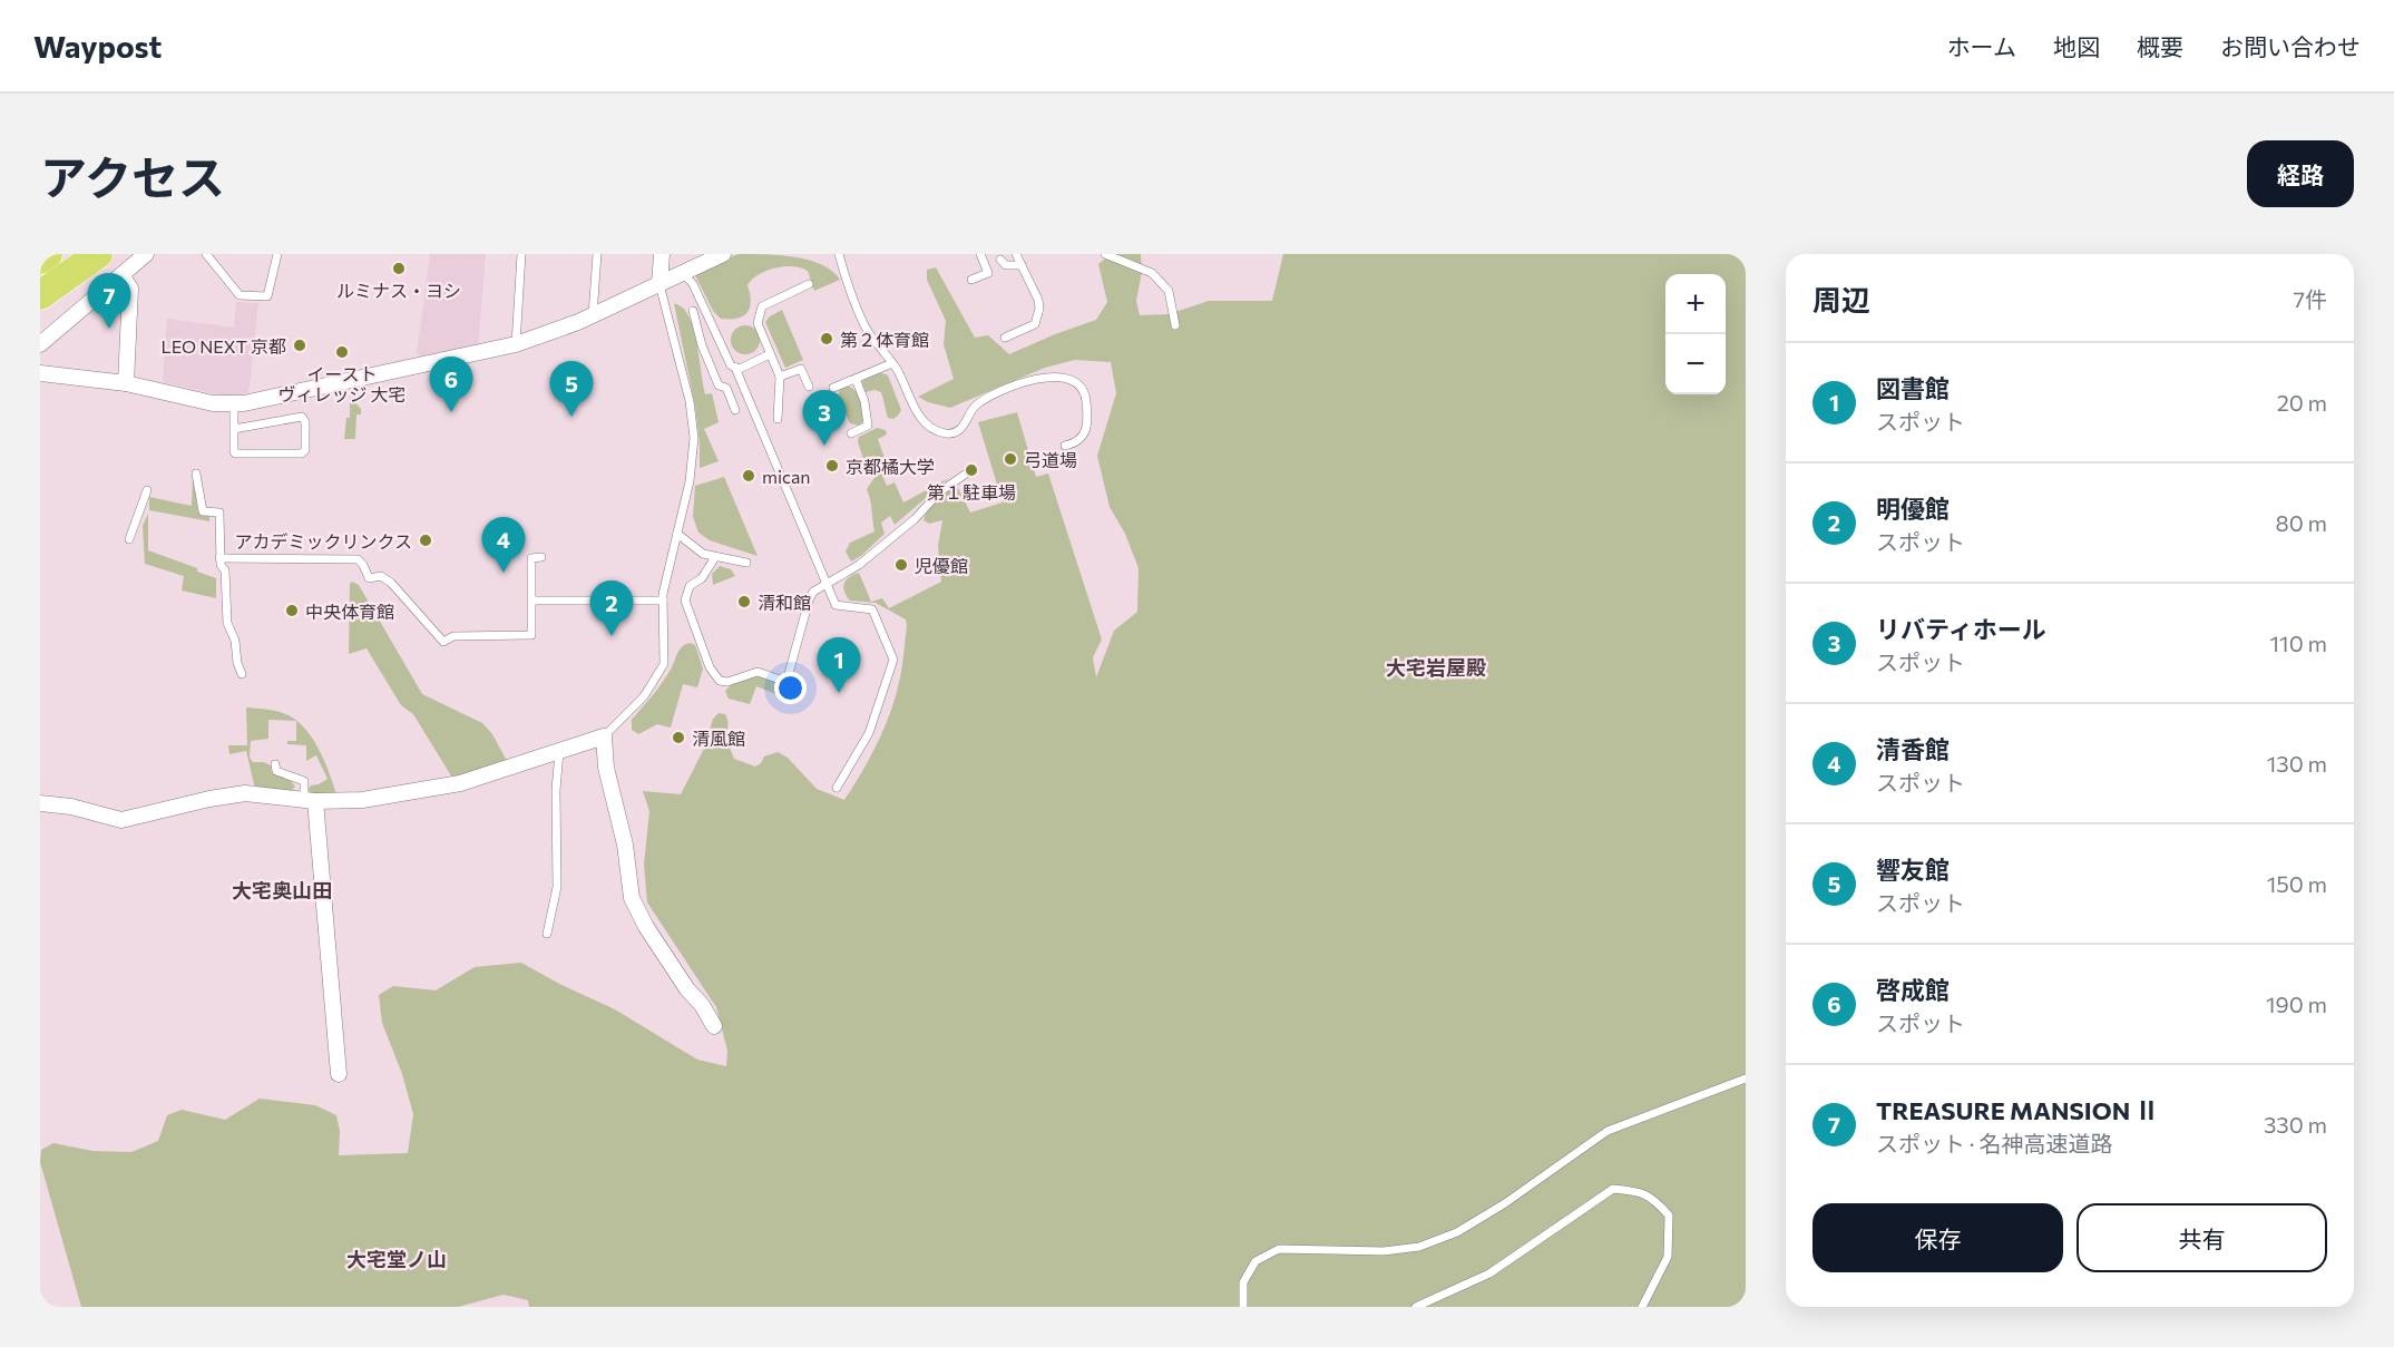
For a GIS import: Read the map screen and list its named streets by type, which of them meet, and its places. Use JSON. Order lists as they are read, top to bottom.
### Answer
{
  "districts": ["大宅岩屋殿", "大宅奥山田", "大宅堂ノ山"],
  "places": [
    "ルミナス・ヨシ",
    "第２体育館",
    "LEO NEXT 京都",
    "イースト ヴィレッジ 大宅",
    "弓道場",
    "京都橘大学",
    "第１駐車場",
    "mican",
    "アカデミックリンクス",
    "児優館",
    "清和館",
    "中央体育館",
    "清風館"
  ],
  "page": {
    "header": "Waypost",
    "nav": [
      "ホーム",
      "地図",
      "概要",
      "お問い合わせ"
    ],
    "title": "アクセス",
    "buttons": [
      "経路",
      ["保存", "共有"]
    ],
    "heading": ["周辺", "7件"],
    "pins": [
      "7",
      "6",
      "5",
      "3",
      "4",
      "2",
      "1"
    ],
    "map_buttons": ["+", "−"],
    "list": [
      {
        "mark": "1",
        "name": "図書館",
        "note": "スポット",
        "value": "20 m"
      },
      {
        "mark": "2",
        "name": "明優館",
        "note": "スポット",
        "value": "80 m"
      },
      {
        "mark": "3",
        "name": "リバティホール",
        "note": "スポット",
        "value": "110 m"
      },
      {
        "mark": "4",
        "name": "清香館",
        "note": "スポット",
        "value": "130 m"
      },
      {
        "mark": "5",
        "name": "響友館",
        "note": "スポット",
        "value": "150 m"
      },
      {
        "mark": "6",
        "name": "啓成館",
        "note": "スポット",
        "value": "190 m"
      },
      {
        "mark": "7",
        "name": "TREASURE MANSION Ⅱ",
        "note": "スポット · 名神高速道路",
        "value": "330 m"
      }
    ]
  }
}
